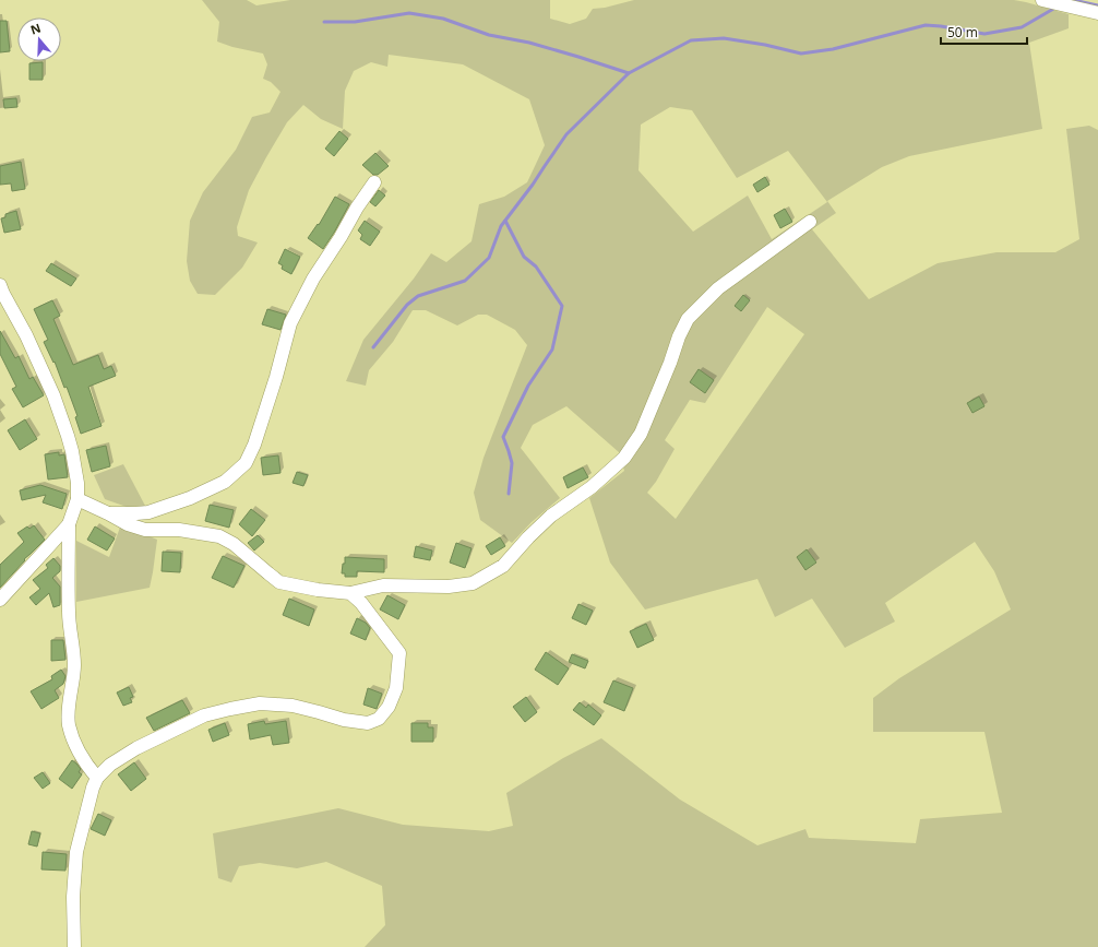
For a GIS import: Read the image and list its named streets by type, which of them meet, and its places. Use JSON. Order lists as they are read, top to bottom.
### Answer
{
  "scale_bar": "50 m",
  "north": "top"
}
